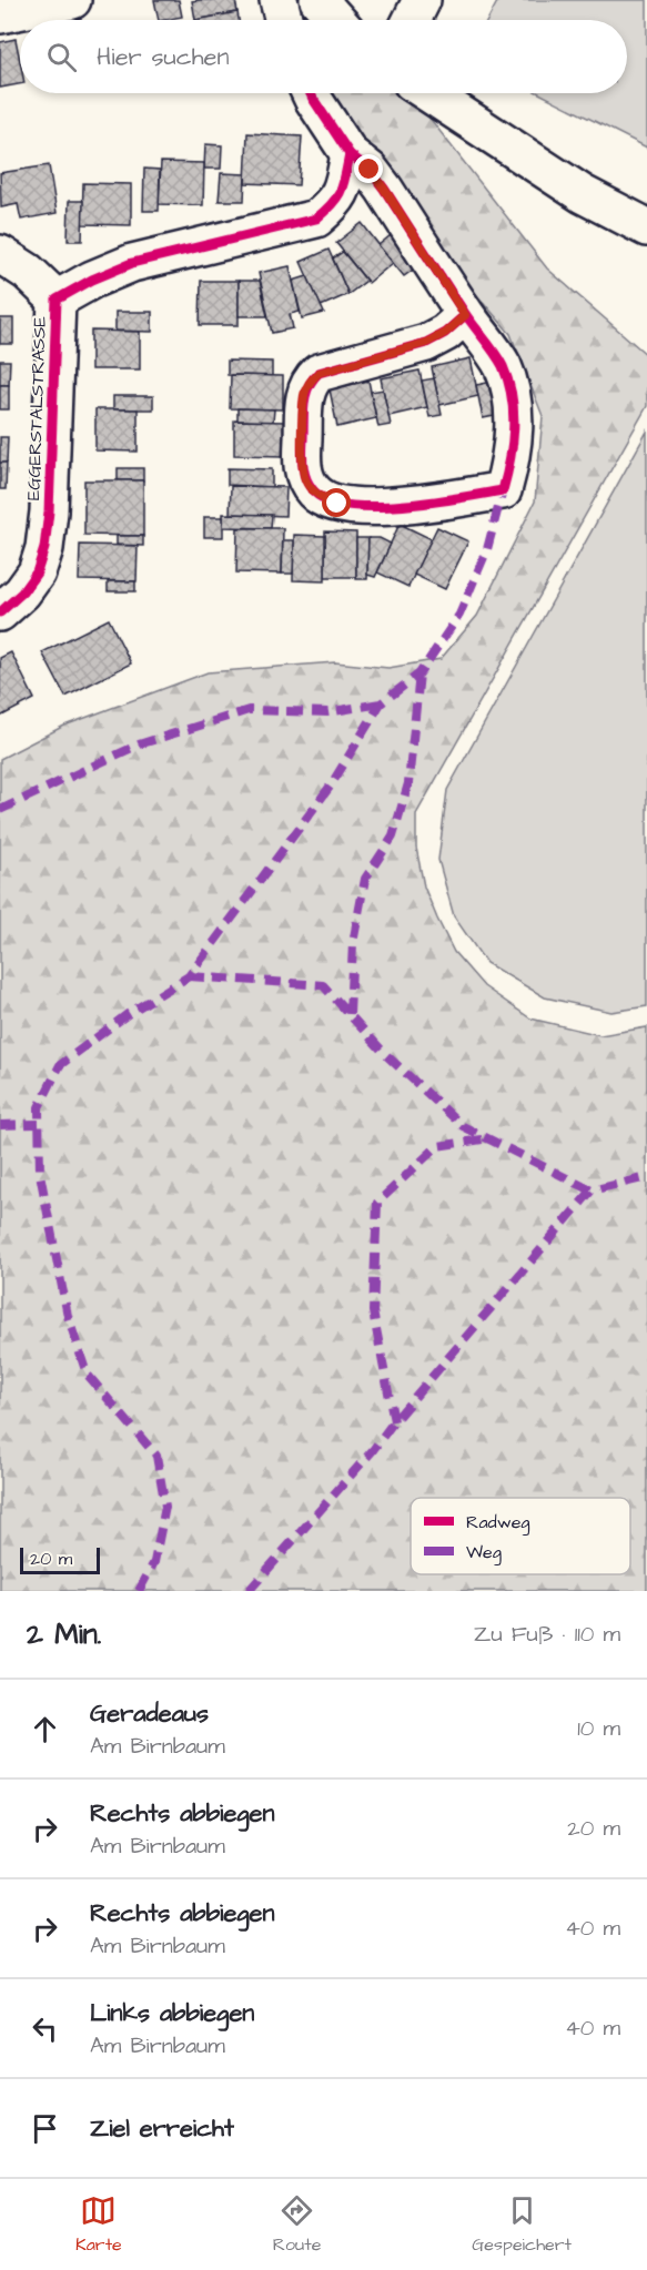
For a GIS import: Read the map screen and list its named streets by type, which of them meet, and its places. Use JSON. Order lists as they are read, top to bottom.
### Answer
{
  "streets": {
    "street": ["EGGERSTALSTRASSE"]
  },
  "legend": ["Radweg", "Weg"],
  "scale_bar": "20 m",
  "page": {
    "search": "Hier suchen",
    "scale": "20 m",
    "heading": ["2 Min.", "Zu Fuß · 110 m"],
    "list": [
      ["Geradeaus", "Am Birnbaum", "10 m"],
      ["Rechts abbiegen", "Am Birnbaum", "20 m"],
      ["Rechts abbiegen", "Am Birnbaum", "40 m"],
      ["Links abbiegen", "Am Birnbaum", "40 m"],
      "Ziel erreicht"
    ],
    "nav": ["Karte", "Route", "Gespeichert"]
  }
}
